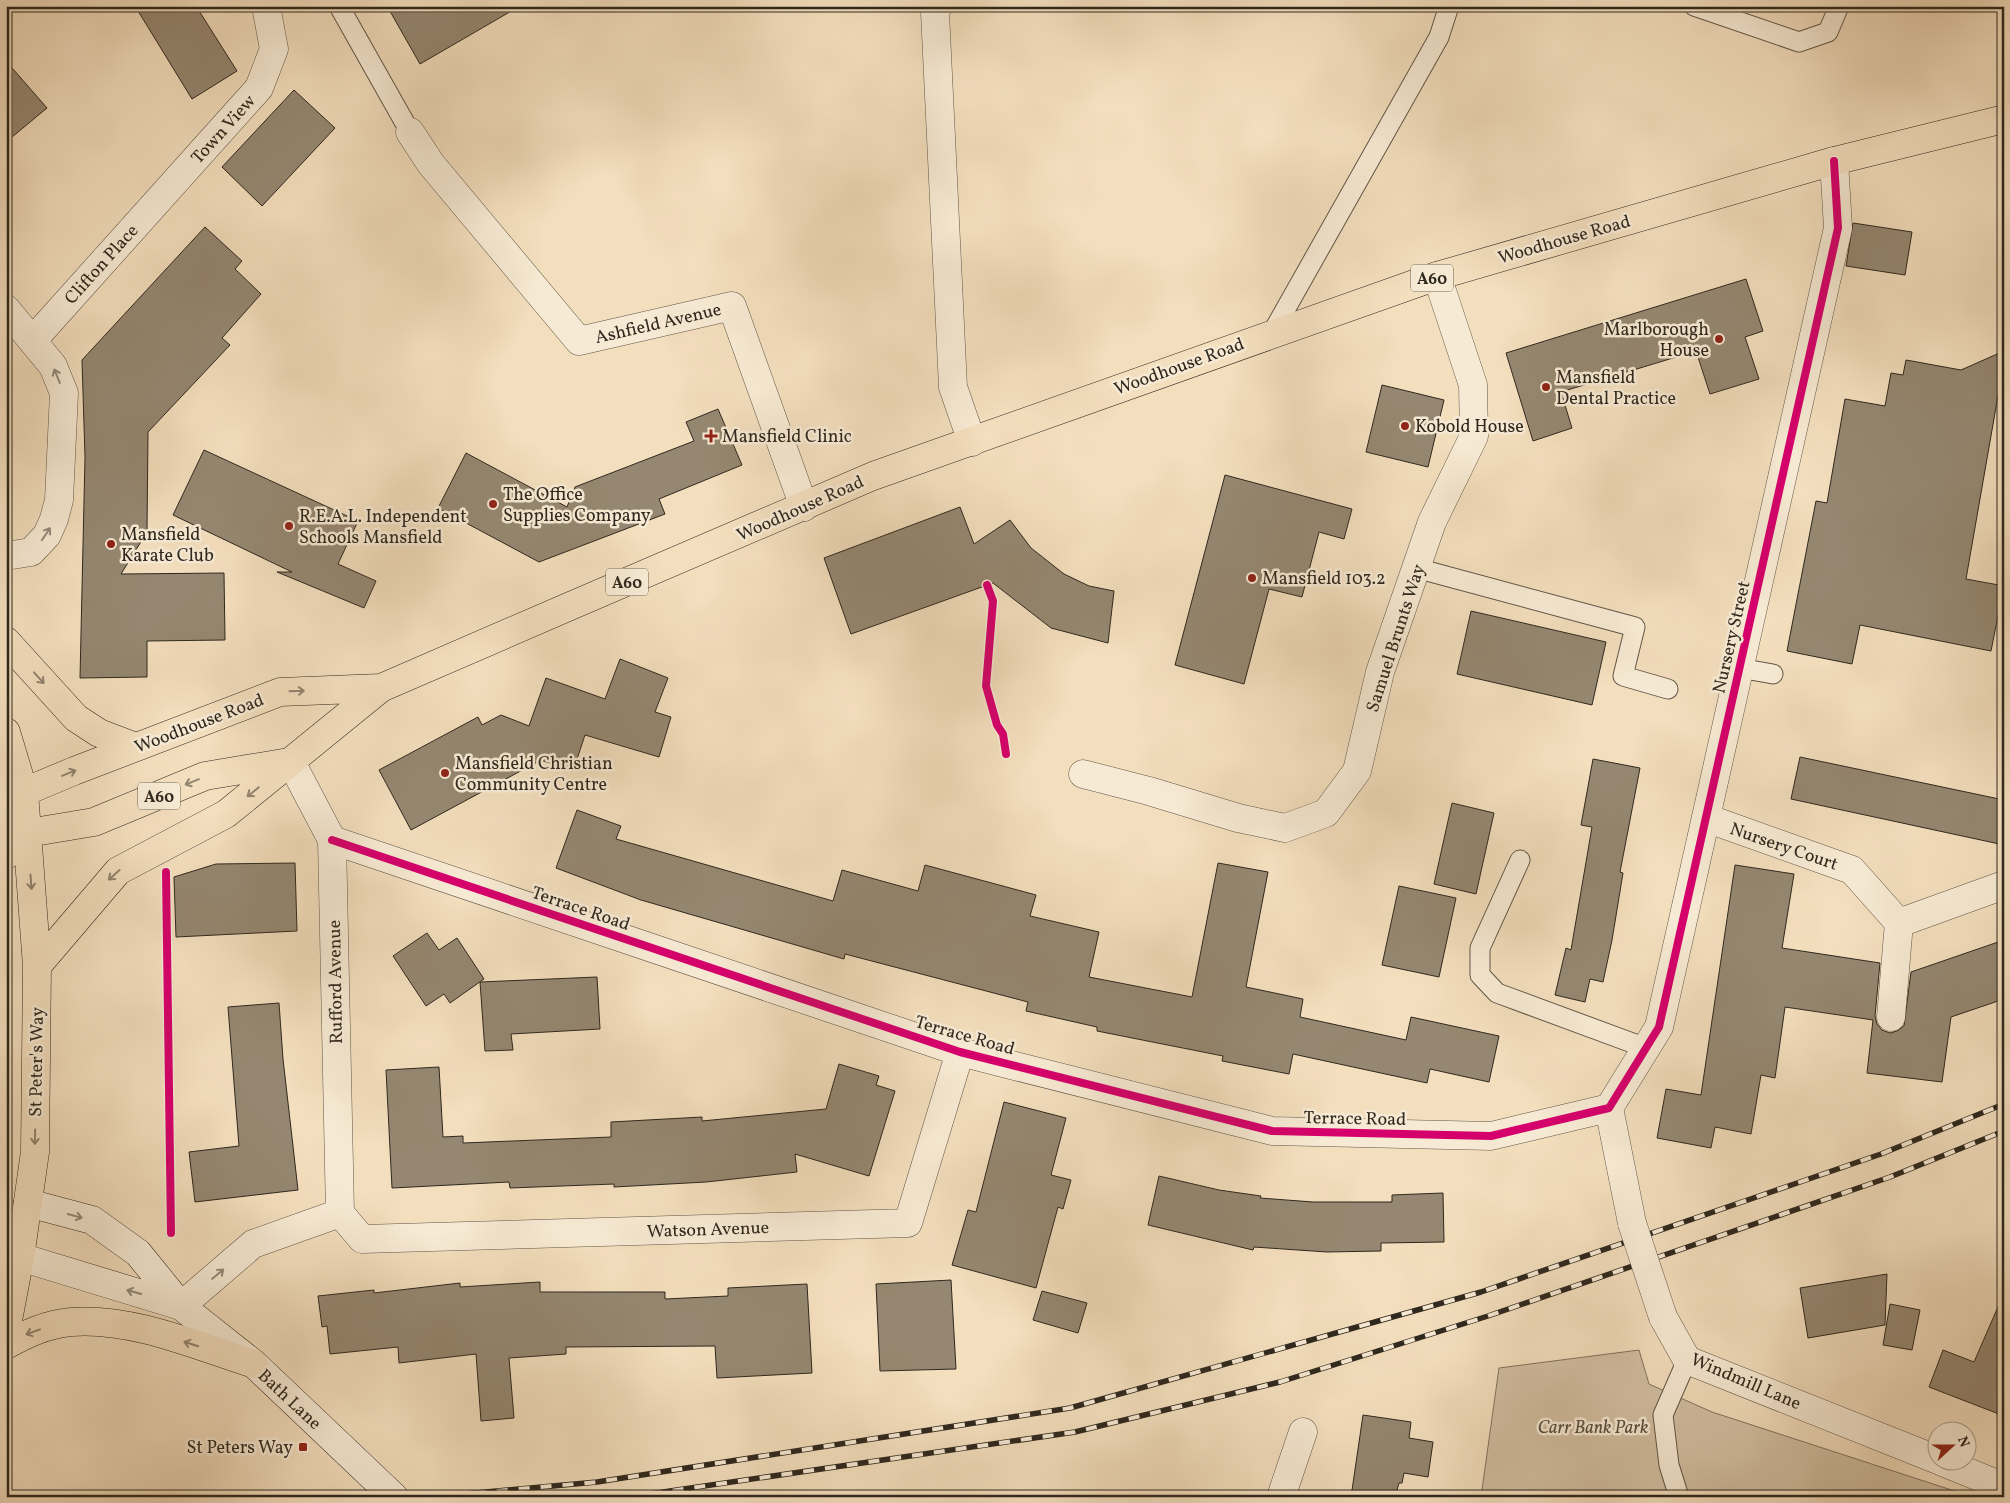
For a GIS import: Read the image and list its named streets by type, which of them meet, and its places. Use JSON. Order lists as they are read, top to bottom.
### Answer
{
  "streets": {
    "highway": ["Woodhouse Road", "A60", "St Peter's Way"],
    "street": [
      "Town View",
      "Clifton Place",
      "Ashfield Avenue",
      "Nursery Street",
      "Samuel Brunts Way",
      "Nursery Court",
      "Terrace Road",
      "Rufford Avenue",
      "Watson Avenue",
      "Windmill Lane",
      "Bath Lane"
    ]
  },
  "crossings": [
    ["Town View", "Clifton Place"],
    ["Woodhouse Road", "A60"],
    ["Woodhouse Road", "Ashfield Avenue"],
    ["Woodhouse Road", "Nursery Street"],
    ["Woodhouse Road", "Samuel Brunts Way"],
    ["Woodhouse Road", "Rufford Avenue"],
    ["Woodhouse Road", "St Peter's Way"],
    ["A60", "Rufford Avenue"],
    ["A60", "St Peter's Way"],
    ["Nursery Street", "Nursery Court"],
    ["Nursery Street", "Terrace Road"],
    ["Nursery Street", "Windmill Lane"],
    ["Terrace Road", "Rufford Avenue"],
    ["Terrace Road", "Watson Avenue"],
    ["Terrace Road", "Windmill Lane"],
    ["Rufford Avenue", "Watson Avenue"],
    ["St Peter's Way", "Bath Lane"]
  ],
  "one_way": ["St Peter's Way"],
  "parks": ["Carr Bank Park"],
  "places": {
    "other": [
      "Marlborough House",
      "Mansfield Dental Practice",
      "Kobold House",
      "The Office Supplies Company",
      "R.E.A.L. Independent Schools Mansfield",
      "Mansfield Karate Club",
      "Mansfield 103.2",
      "Mansfield Christian Community Centre"
    ],
    "health": ["Mansfield Clinic"],
    "transit": ["St Peters Way"]
  },
  "north": "right"
}
